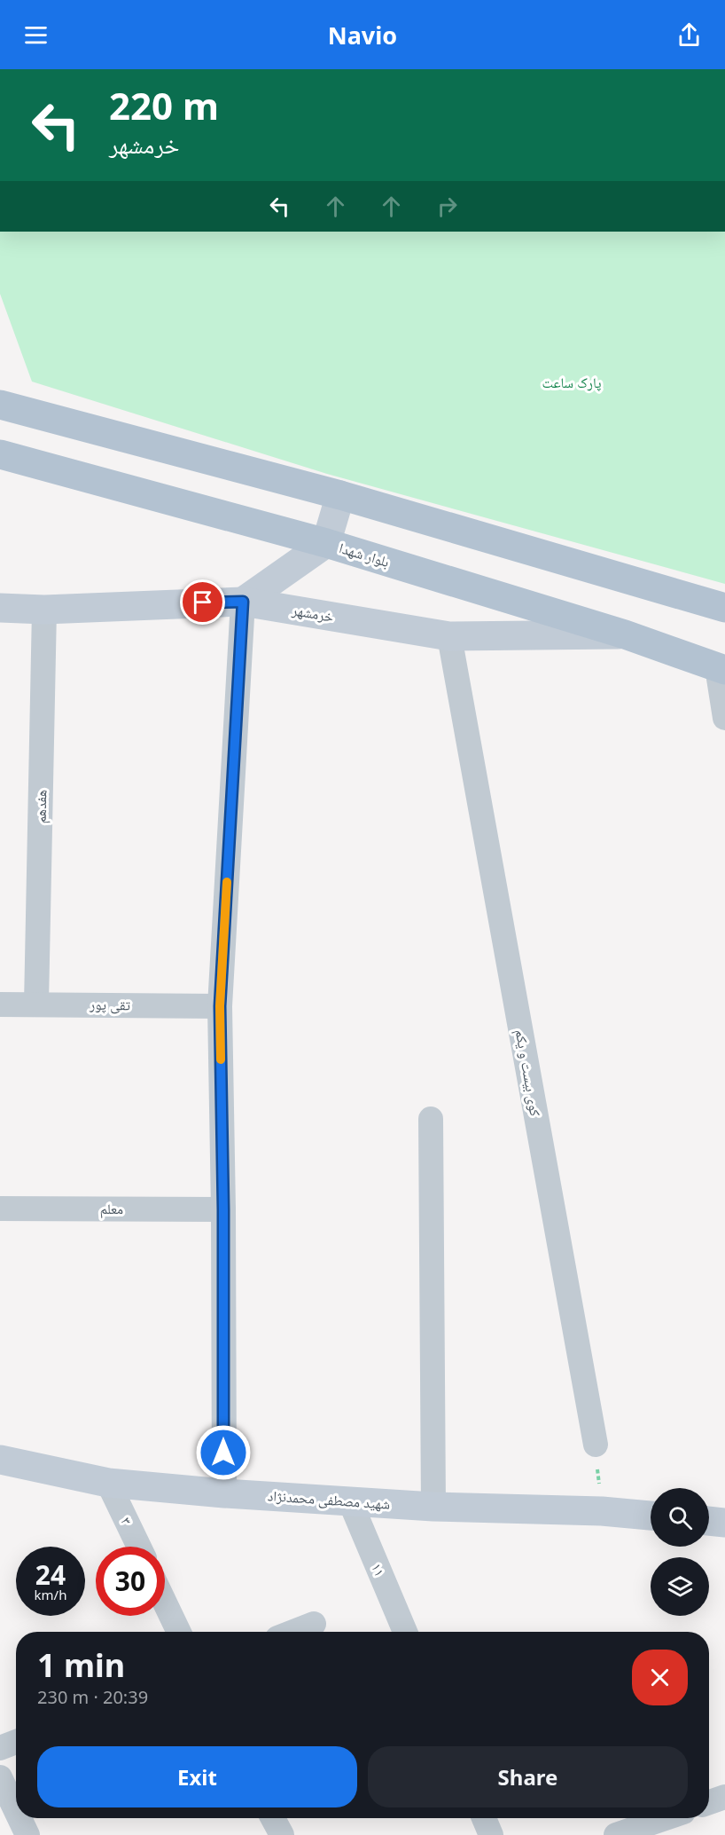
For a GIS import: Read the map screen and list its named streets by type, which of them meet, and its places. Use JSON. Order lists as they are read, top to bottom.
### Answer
{
  "streets": {
    "main road": ["بلوار شهدا", "خرمشهر", "شهید مصطفی محمدنژاد"],
    "street": [
      "هفدهم",
      "تقی پور",
      "کوی بیست و یکم",
      "معلم",
      "۳",
      "۱۱"
    ]
  },
  "crossings": [
    ["بلوار شهدا", "خرمشهر"],
    ["خرمشهر", "هفدهم"],
    ["خرمشهر", "کوی بیست و یکم"],
    ["هفدهم", "تقی پور"],
    ["شهید مصطفی محمدنژاد", "۳"],
    ["شهید مصطفی محمدنژاد", "۱۱"]
  ],
  "parks": ["پارک ساعت"],
  "page": {
    "header": "Navio",
    "turn": ["220 m", "خرمشهر"],
    "speed": "24 km/h",
    "limit": "30",
    "heading": ["1 min", "230 m · 20:39"],
    "buttons": ["Exit", "Share"]
  }
}
